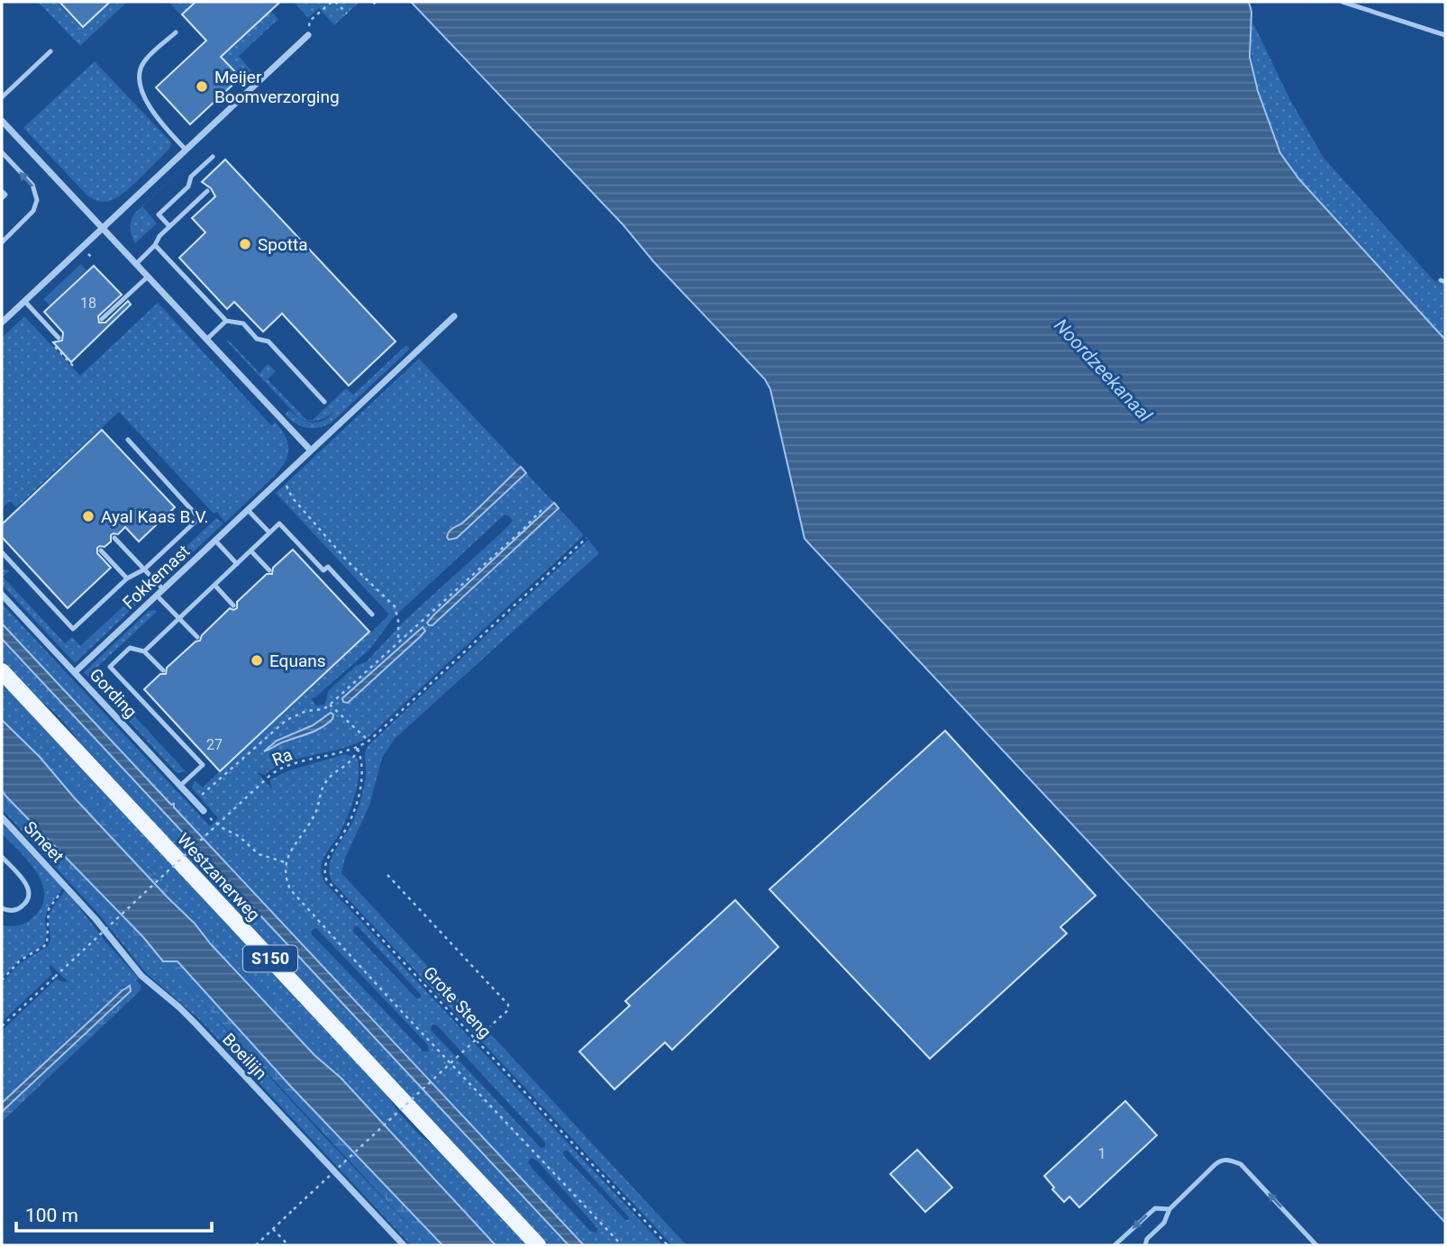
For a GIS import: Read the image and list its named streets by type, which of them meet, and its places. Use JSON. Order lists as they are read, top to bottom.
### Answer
{
  "streets": {
    "main road": ["Westzanerweg", "S150"],
    "street": [
      "Fokkemast",
      "Gording",
      "Smeet",
      "Boeilijn"
    ],
    "path": ["Ra", "Grote Steng"]
  },
  "crossings": [
    ["Fokkemast", "Gording"],
    ["Ra", "Grote Steng"],
    ["Smeet", "Boeilijn"]
  ],
  "water": ["Noordzeekanaal"],
  "places": [
    "Meijer Boomverzorging",
    "Spotta",
    "Ayal Kaas B.V.",
    "Equans"
  ],
  "house_numbers": ["18", "27", "1"],
  "scale_bar": "100 m"
}
